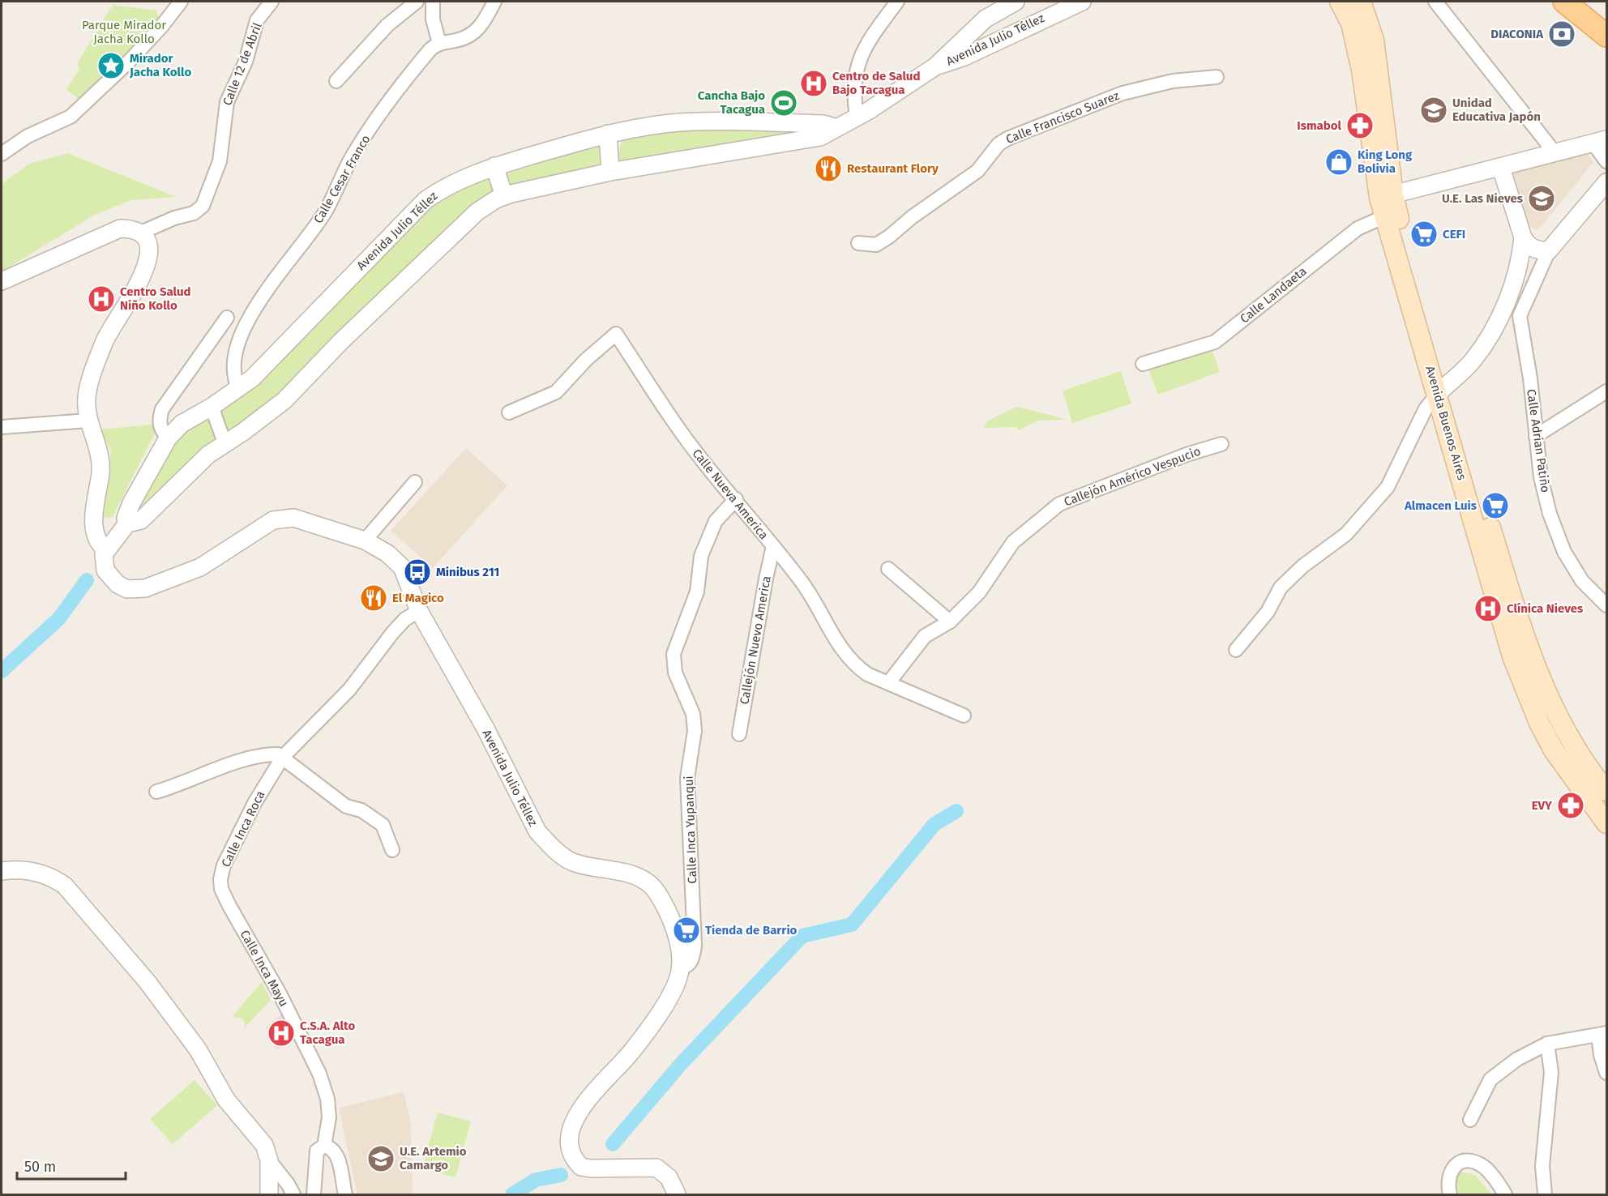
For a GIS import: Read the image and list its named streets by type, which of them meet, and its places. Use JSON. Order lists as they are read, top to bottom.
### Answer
{
  "streets": {
    "main road": ["Avenida Buenos Aires"],
    "street": [
      "Avenida Julio Téllez",
      "Calle 12 de Abril",
      "Calle Francisco Suarez",
      "Calle Cesar Franco",
      "Calle Landaeta",
      "Calle Adrian Patiño",
      "Callejón Américo Vespucio",
      "Calle Nueva America",
      "Callejón Nuevo America",
      "Calle Inca Roca",
      "Calle Inca Yupanqui",
      "Calle Inca Mayu"
    ]
  },
  "crossings": [
    ["Avenida Julio Téllez", "Calle Cesar Franco"],
    ["Avenida Julio Téllez", "Calle Inca Roca"],
    ["Avenida Julio Téllez", "Calle Inca Yupanqui"],
    ["Calle Landaeta", "Avenida Buenos Aires"],
    ["Callejón Américo Vespucio", "Calle Nueva America"],
    ["Calle Nueva America", "Callejón Nuevo America"],
    ["Calle Nueva America", "Calle Inca Yupanqui"],
    ["Calle Inca Roca", "Calle Inca Mayu"]
  ],
  "parks": ["Parque Mirador Jacha Kollo"],
  "places": {
    "bank": ["DIACONIA"],
    "place": ["Mirador Jacha Kollo"],
    "hospital": [
      "Centro de Salud Bajo Tacagua",
      "Centro Salud Niño Kollo",
      "Clínica Nieves",
      "C.S.A. Alto Tacagua"
    ],
    "sports": ["Cancha Bajo Tacagua"],
    "school or university": ["Unidad Educativa Japón", "U.E. Las Nieves", "U.E. Artemio Camargo"],
    "pharmacy": ["Ismabol", "EVY"],
    "shop": ["King Long Bolivia"],
    "restaurant": ["Restaurant Flory", "El Magico"],
    "supermarket": ["CEFI", "Almacen Luis", "Tienda de Barrio"],
    "bus stop": ["Minibus 211"]
  },
  "scale_bar": "50 m"
}
